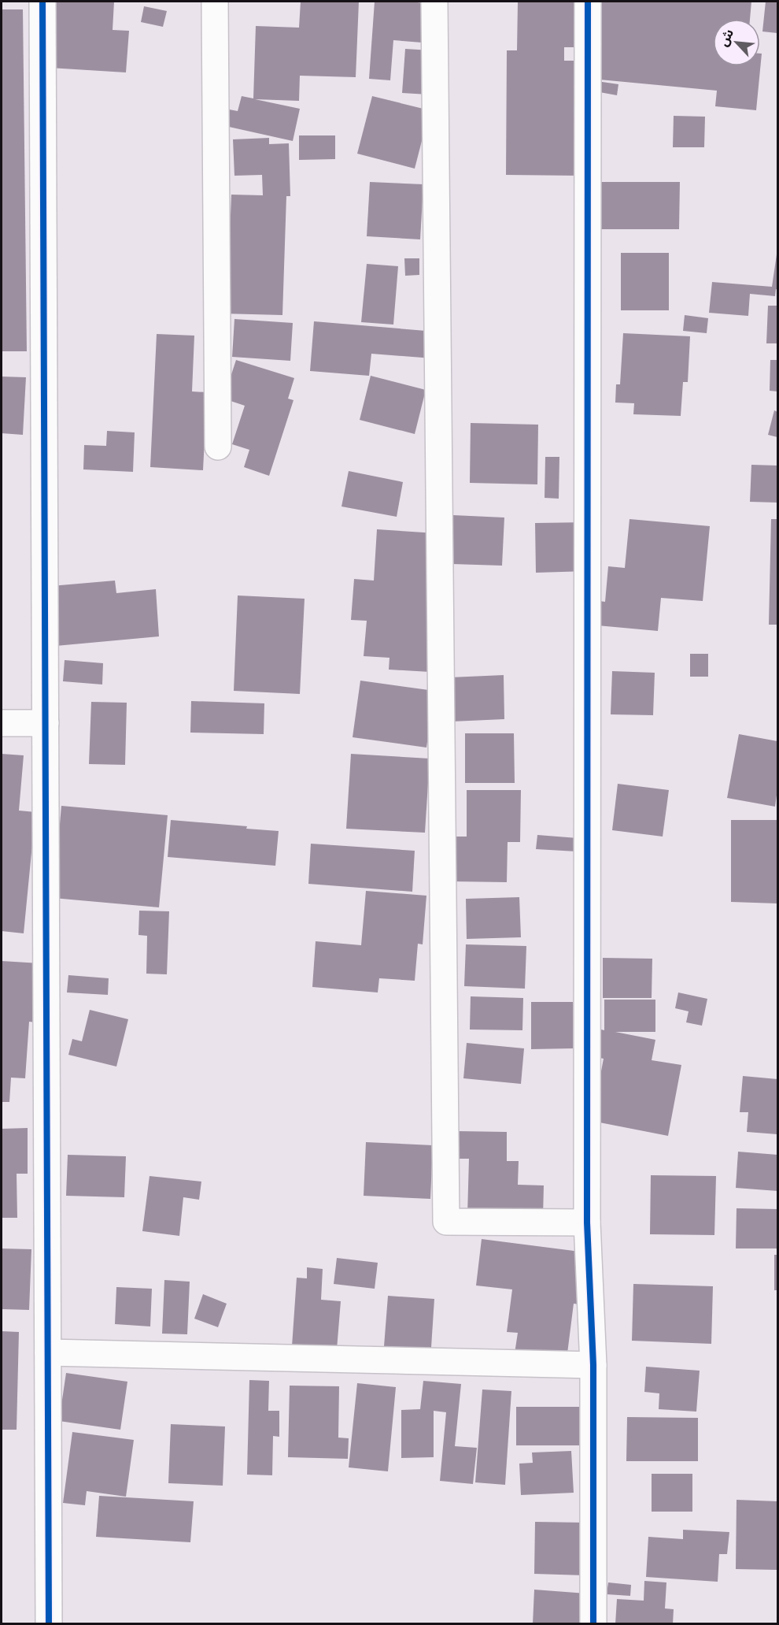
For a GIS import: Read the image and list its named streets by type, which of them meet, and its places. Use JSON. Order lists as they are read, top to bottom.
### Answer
{
  "north": "top left"
}
